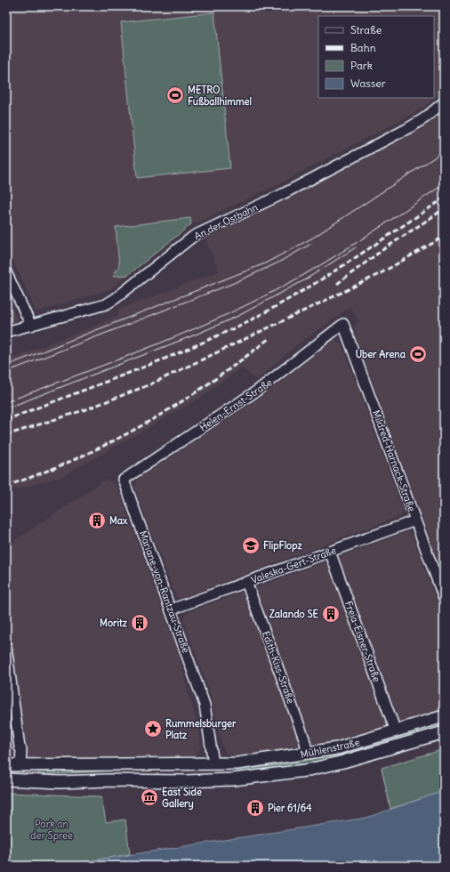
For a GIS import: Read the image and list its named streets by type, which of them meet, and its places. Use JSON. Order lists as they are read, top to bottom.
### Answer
{
  "streets": {
    "main road": ["Mühlenstraße"],
    "street": [
      "An der Ostbahn",
      "Helen-Ernst-Straße",
      "Mildred-Harnack-Straße",
      "Valeska-Gert-Straße",
      "Mariane-von-Rantzau-Straße",
      "Freia-Eisner-Straße",
      "Edith-Kiss-Straße"
    ]
  },
  "crossings": [
    ["Helen-Ernst-Straße", "Mildred-Harnack-Straße"],
    ["Helen-Ernst-Straße", "Mariane-von-Rantzau-Straße"],
    ["Mildred-Harnack-Straße", "Valeska-Gert-Straße"],
    ["Valeska-Gert-Straße", "Mariane-von-Rantzau-Straße"],
    ["Valeska-Gert-Straße", "Freia-Eisner-Straße"],
    ["Valeska-Gert-Straße", "Edith-Kiss-Straße"],
    ["Mariane-von-Rantzau-Straße", "Mühlenstraße"],
    ["Freia-Eisner-Straße", "Mühlenstraße"],
    ["Edith-Kiss-Straße", "Mühlenstraße"]
  ],
  "parks": ["Park an der Spree"],
  "places": {
    "sports": ["METRO Fußballhimmel", "Uber Arena"],
    "building": [
      "Max",
      "Zalando SE",
      "Moritz",
      "Pier 61/64"
    ],
    "school or university": ["FlipFlopz"],
    "place": ["Rummelsburger Platz"],
    "museum": ["East Side Gallery"]
  },
  "legend": [
    "Straße",
    "Bahn",
    "Park",
    "Wasser"
  ]
}
